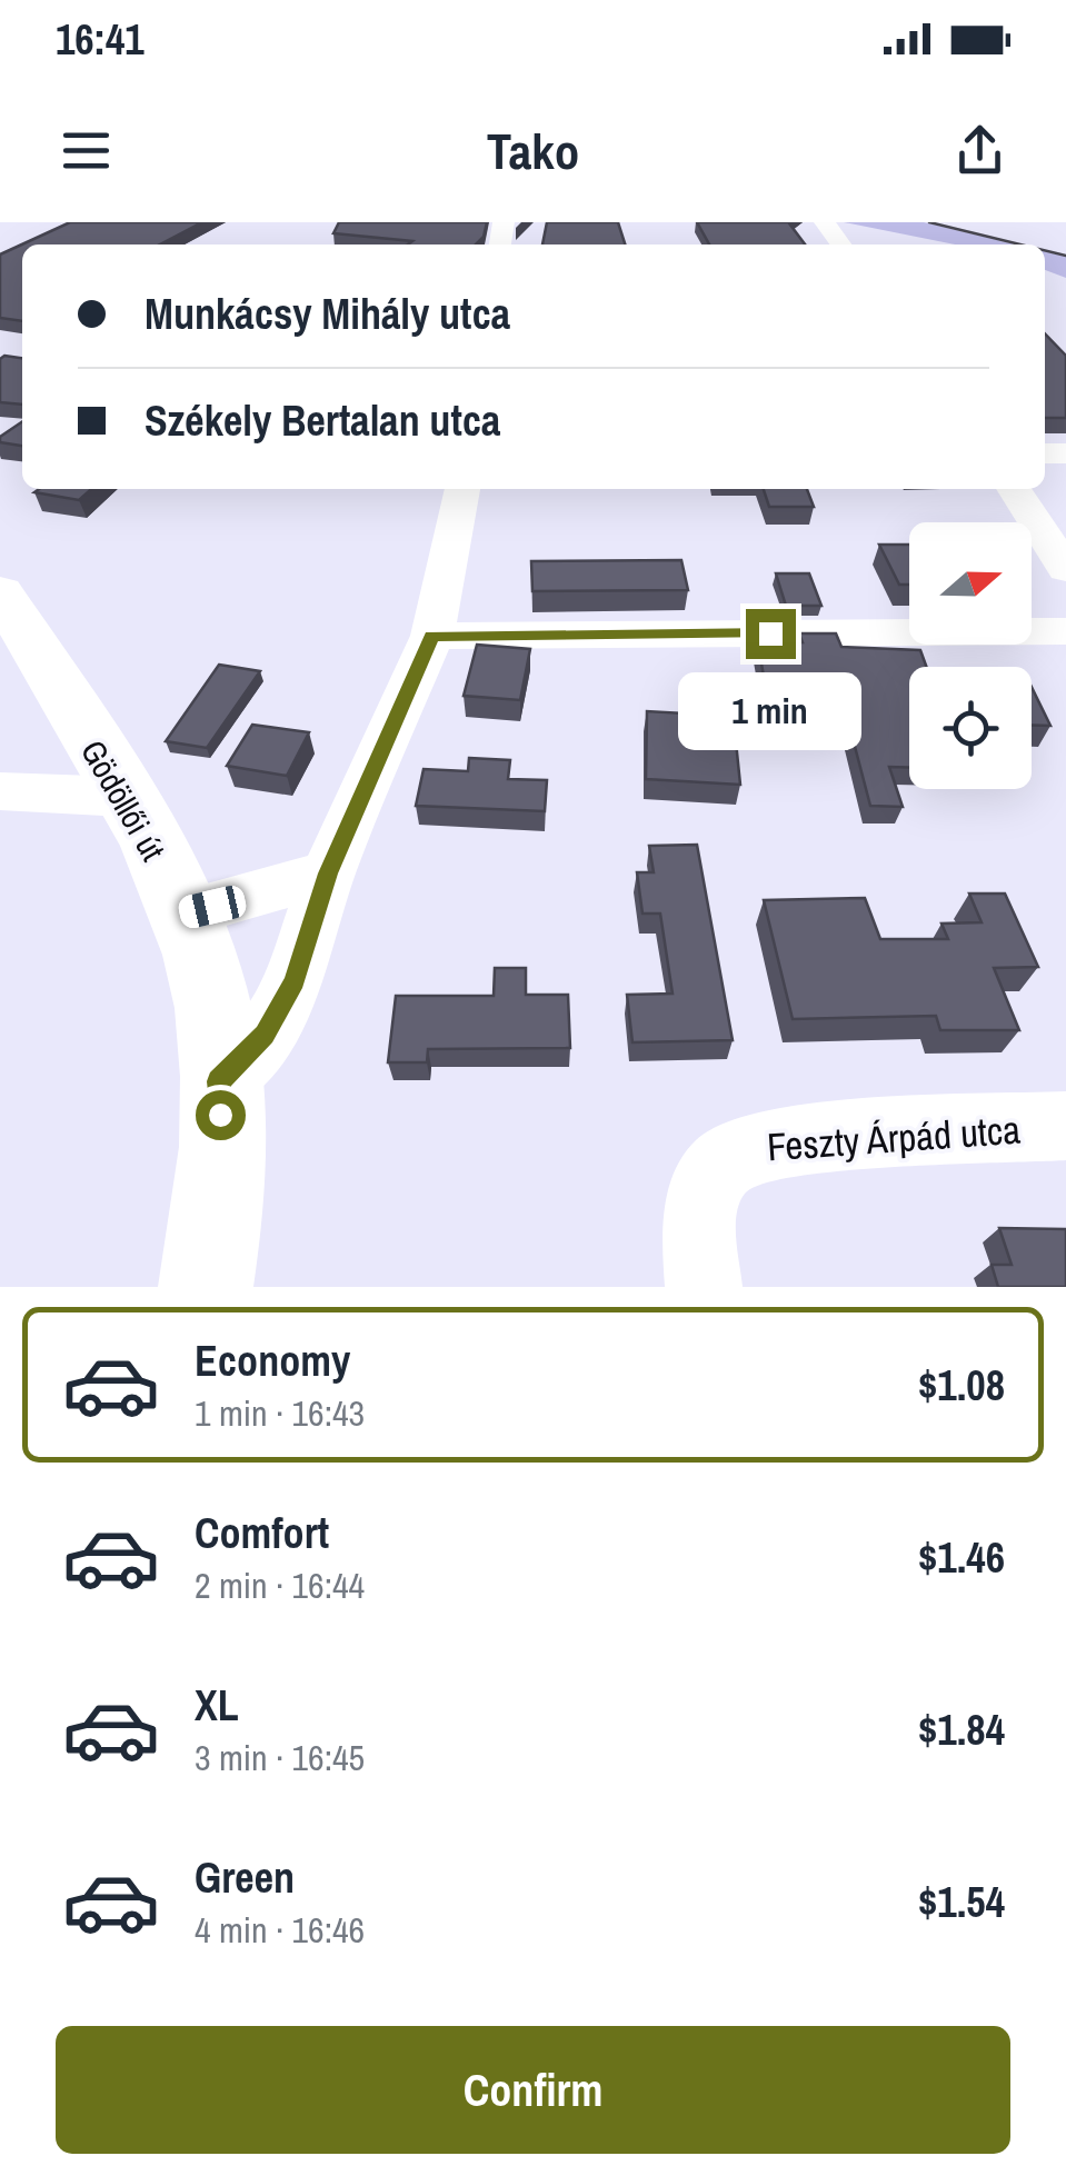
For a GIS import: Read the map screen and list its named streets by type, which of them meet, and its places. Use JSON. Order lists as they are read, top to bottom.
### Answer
{
  "streets": {
    "main road": ["Gödöllői út"],
    "street": ["Feszty Árpád utca"]
  },
  "north": "right",
  "page": {
    "status": "16:41",
    "header": "Tako",
    "banner": ["Munkácsy Mihály utca", "Székely Bertalan utca"],
    "bubble": "1 min",
    "list": [
      {
        "name": "Economy",
        "note": "1 min · 16:43",
        "value": "$1.08"
      },
      {
        "name": "Comfort",
        "note": "2 min · 16:44",
        "value": "$1.46"
      },
      {
        "name": "XL",
        "note": "3 min · 16:45",
        "value": "$1.84"
      },
      {
        "name": "Green",
        "note": "4 min · 16:46",
        "value": "$1.54"
      }
    ],
    "buttons": "Confirm"
  }
}
